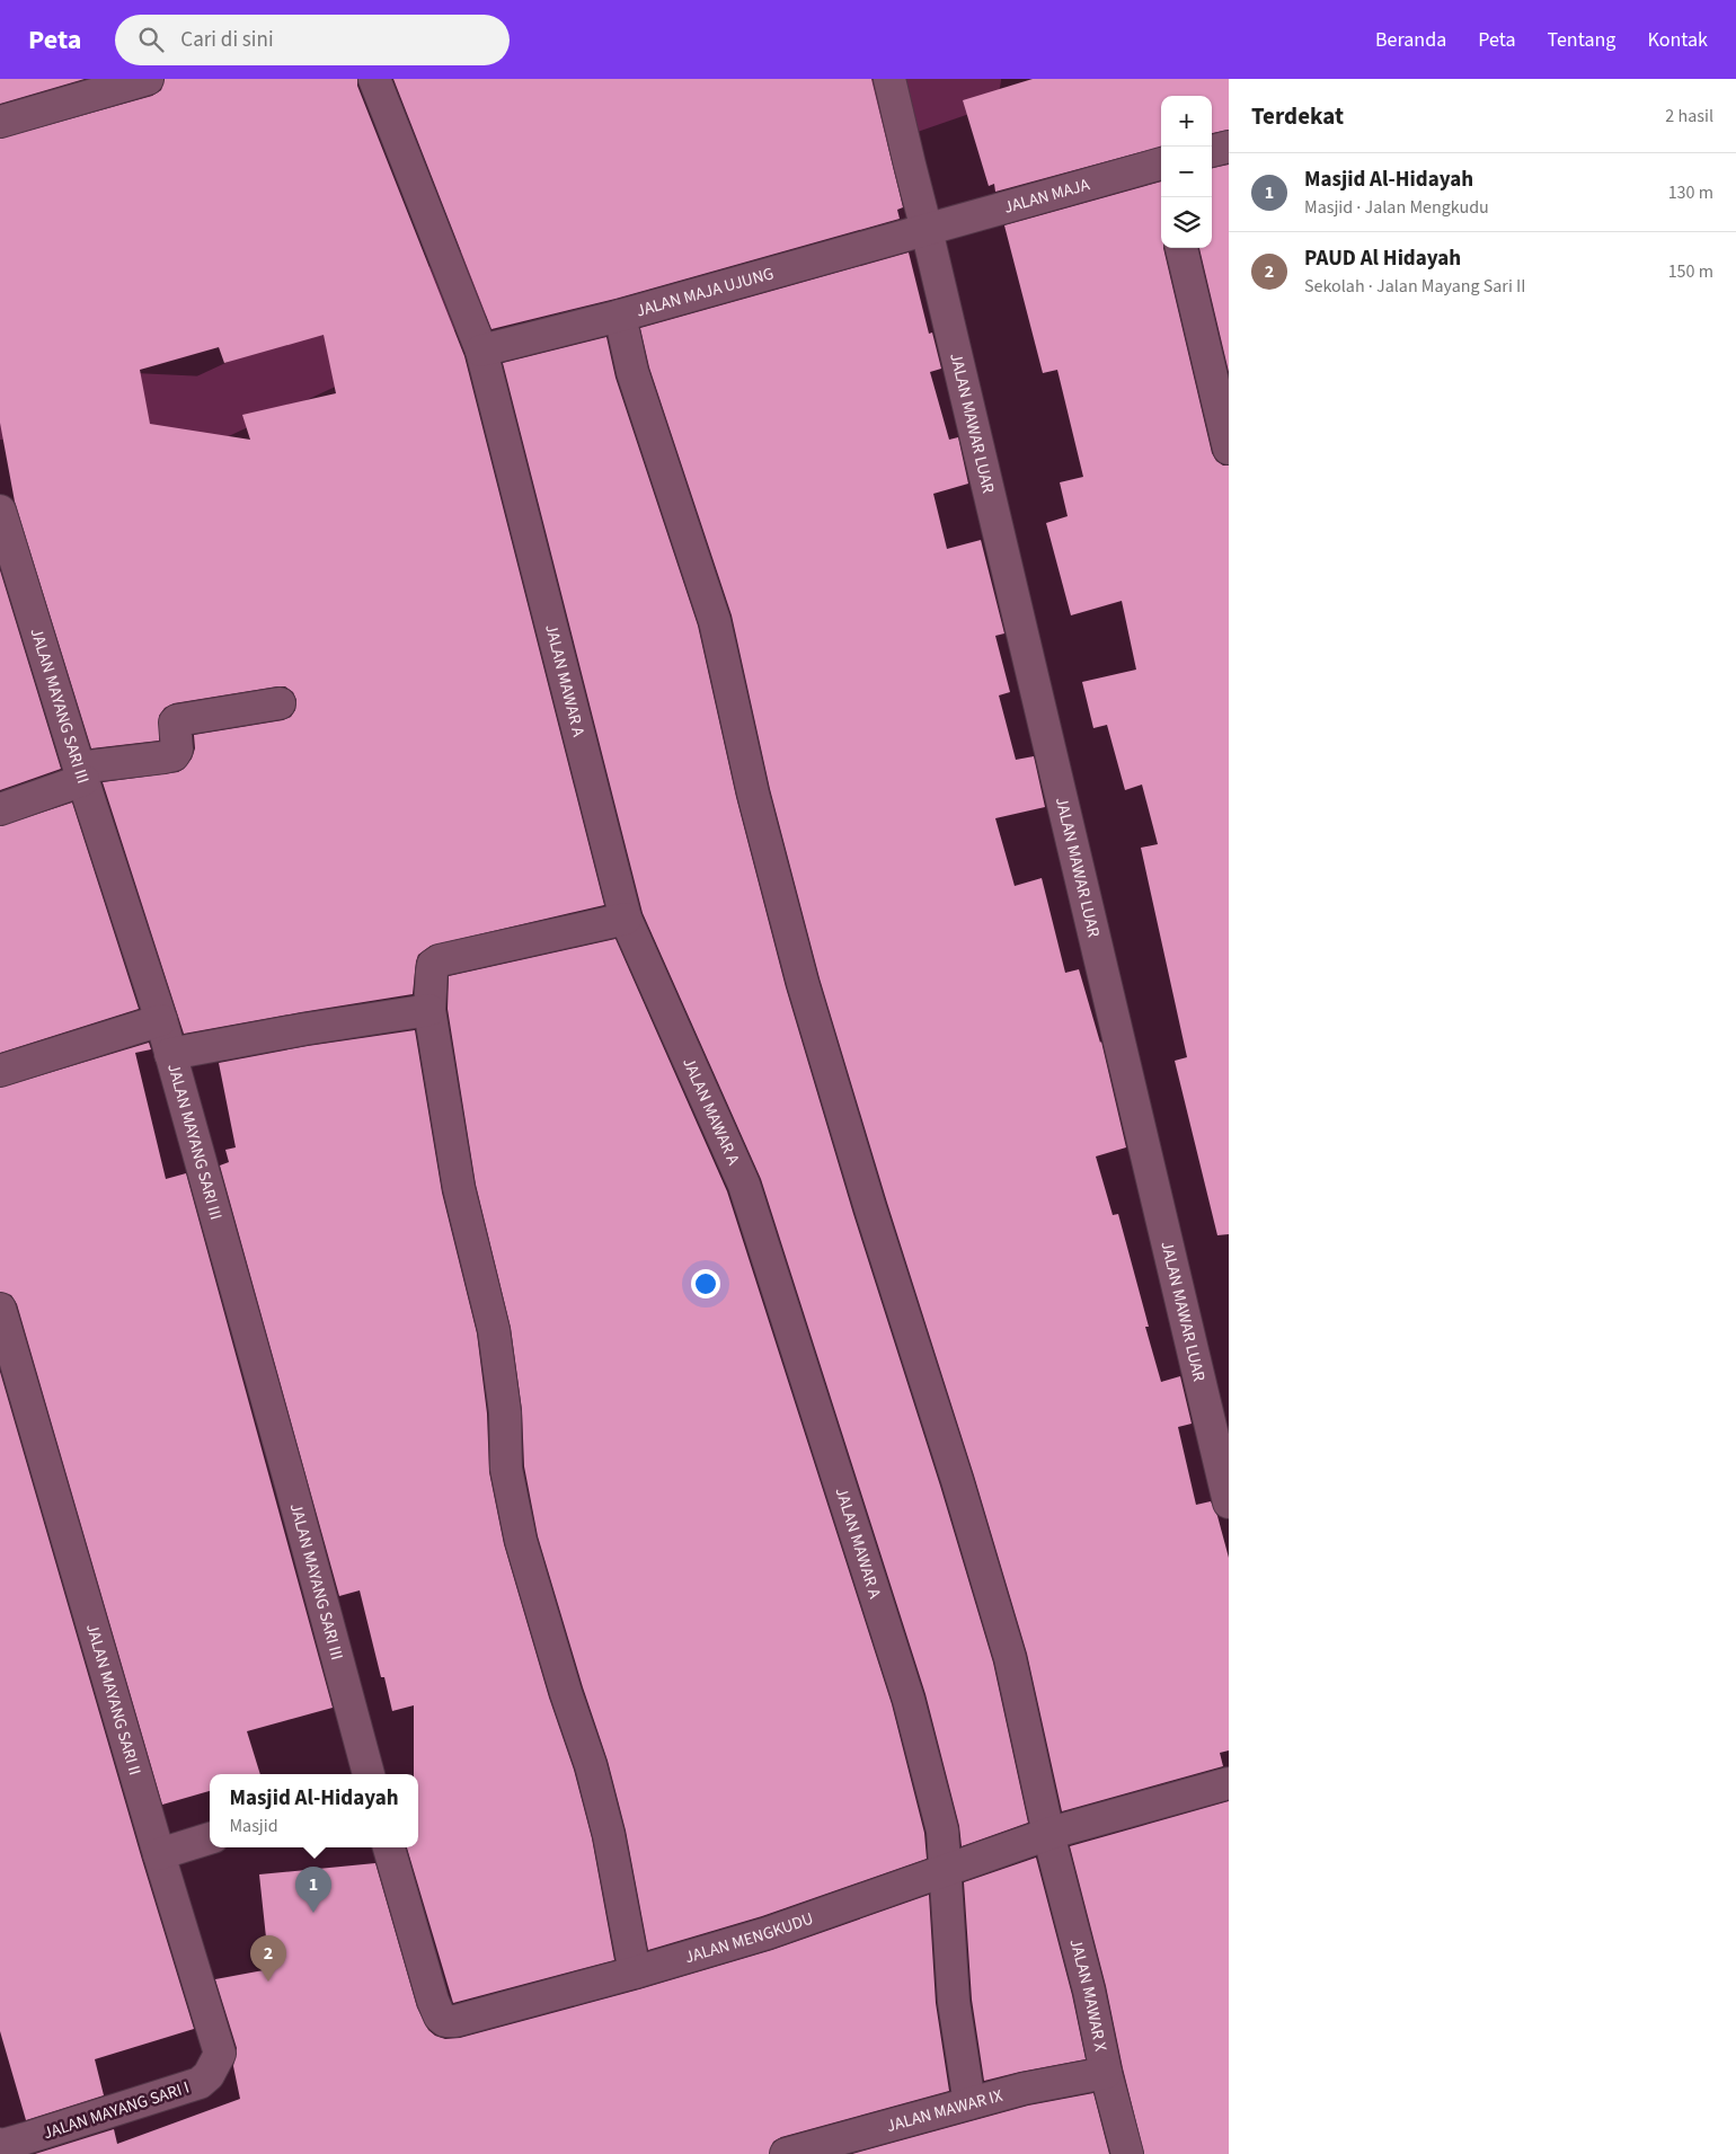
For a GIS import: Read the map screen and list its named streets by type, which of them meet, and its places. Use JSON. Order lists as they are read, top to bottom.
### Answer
{
  "streets": {
    "street": [
      "JALAN MAJA",
      "JALAN MAJA UJUNG",
      "JALAN MAWAR LUAR",
      "JALAN MAWAR A",
      "JALAN MAYANG SARI III",
      "JALAN MAYANG SARI II",
      "JALAN MENGKUDU",
      "JALAN MAWAR X",
      "JALAN MAYANG SARI I",
      "JALAN MAWAR IX"
    ]
  },
  "crossings": [
    ["JALAN MAJA", "JALAN MAJA UJUNG"],
    ["JALAN MAJA", "JALAN MAWAR LUAR"],
    ["JALAN MAJA UJUNG", "JALAN MAWAR LUAR"],
    ["JALAN MAJA UJUNG", "JALAN MAWAR A"],
    ["JALAN MAJA UJUNG", "JALAN MAWAR X"],
    ["JALAN MAWAR A", "JALAN MENGKUDU"],
    ["JALAN MAWAR A", "JALAN MAWAR IX"],
    ["JALAN MAYANG SARI II", "JALAN MAYANG SARI I"],
    ["JALAN MENGKUDU", "JALAN MAWAR X"],
    ["JALAN MAWAR X", "JALAN MAWAR IX"]
  ],
  "page": {
    "header": "Peta",
    "search": "Cari di sini",
    "nav": [
      "Beranda",
      "Peta",
      "Tentang",
      "Kontak"
    ],
    "heading": ["Terdekat", "2 hasil"],
    "map_buttons": ["+", "−"],
    "list": [
      {
        "mark": "1",
        "name": "Masjid Al-Hidayah",
        "note": "Masjid · Jalan Mengkudu",
        "value": "130 m"
      },
      {
        "mark": "2",
        "name": "PAUD Al Hidayah",
        "note": "Sekolah · Jalan Mayang Sari II",
        "value": "150 m"
      }
    ],
    "popup": ["Masjid Al-Hidayah", "Masjid"],
    "pins": ["1", "2"]
  }
}
